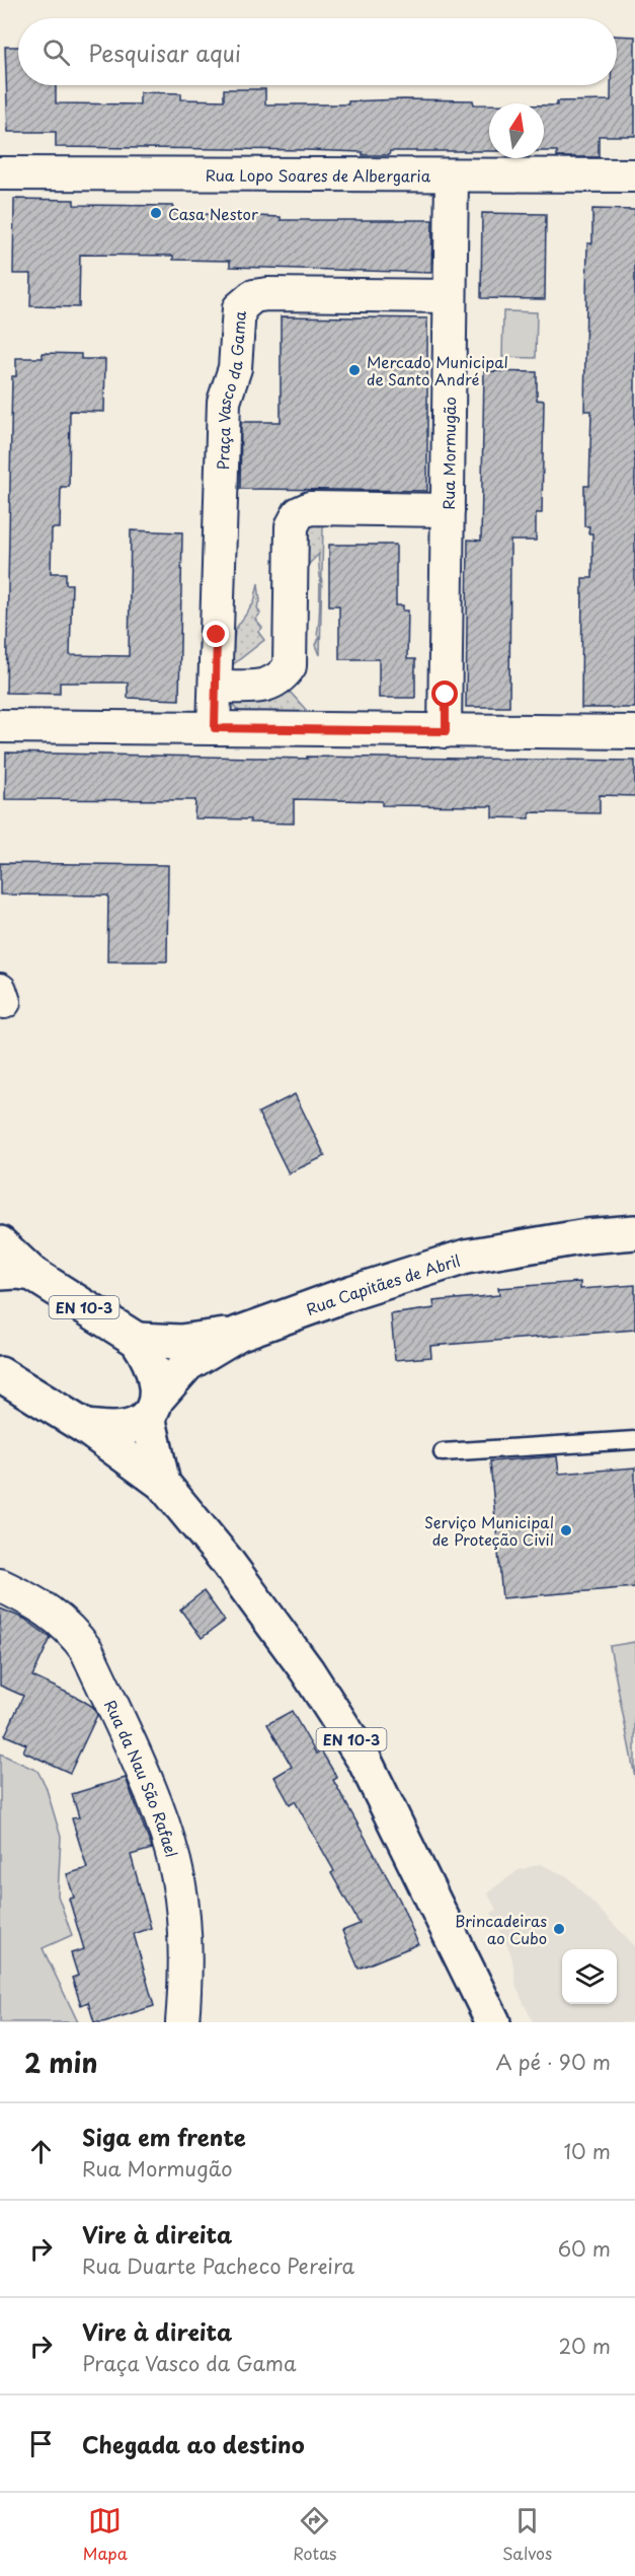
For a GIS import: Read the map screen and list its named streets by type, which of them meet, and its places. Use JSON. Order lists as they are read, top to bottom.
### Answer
{
  "streets": {
    "main road": ["Rua Capitães de Abril", "EN 10-3"],
    "street": [
      "Rua Lopo Soares de Albergaria",
      "Praça Vasco da Gama",
      "Rua Mormugão",
      "Rua da Nau São Rafael"
    ]
  },
  "crossings": [
    ["Rua Lopo Soares de Albergaria", "Rua Mormugão"],
    ["Praça Vasco da Gama", "Rua Mormugão"],
    ["Rua Capitães de Abril", "EN 10-3"]
  ],
  "places": [
    "Casa Nestor",
    "Mercado Municipal de Santo André",
    "Serviço Municipal de Proteção Civil",
    "Brincadeiras ao Cubo"
  ],
  "north": "top",
  "page": {
    "search": "Pesquisar aqui",
    "heading": ["2 min", "A pé · 90 m"],
    "list": [
      ["Siga em frente", "Rua Mormugão", "10 m"],
      ["Vire à direita", "Rua Duarte Pacheco Pereira", "60 m"],
      ["Vire à direita", "Praça Vasco da Gama", "20 m"],
      "Chegada ao destino"
    ],
    "nav": ["Mapa", "Rotas", "Salvos"]
  }
}
